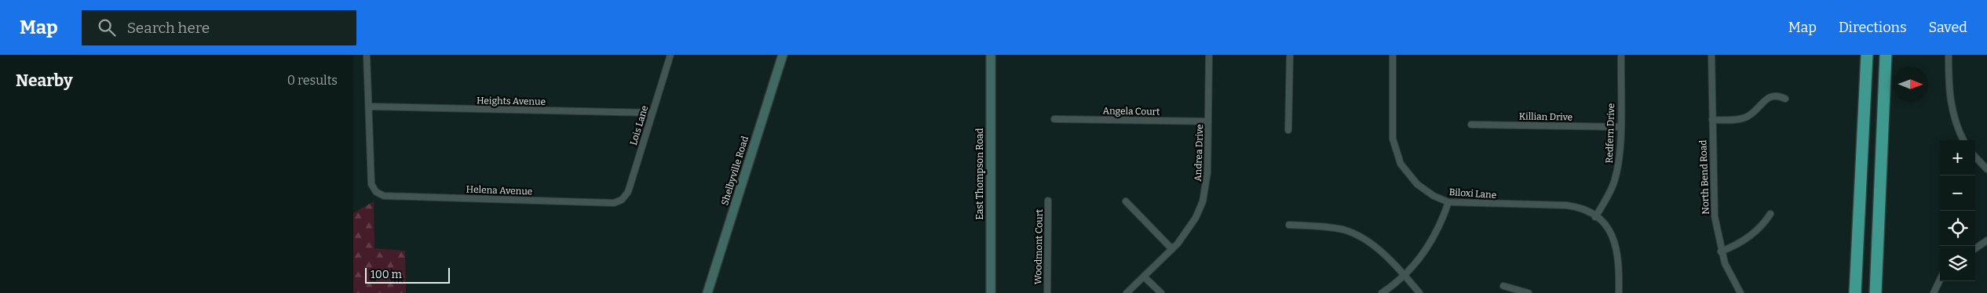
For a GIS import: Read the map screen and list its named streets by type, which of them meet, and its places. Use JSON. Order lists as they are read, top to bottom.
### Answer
{
  "streets": {
    "main road": ["Shelbyville Road", "East Thompson Road"],
    "street": [
      "Heights Avenue",
      "Angela Court",
      "Killian Drive",
      "Lois Lane",
      "Redfern Drive",
      "Andrea Drive",
      "North Bend Road",
      "Helena Avenue",
      "Biloxi Lane",
      "Woodmont Court"
    ]
  },
  "crossings": [
    ["Heights Avenue", "Lois Lane"],
    ["Heights Avenue", "Helena Avenue"],
    ["Angela Court", "Andrea Drive"],
    ["Killian Drive", "Redfern Drive"],
    ["Lois Lane", "Helena Avenue"],
    ["Redfern Drive", "Biloxi Lane"]
  ],
  "scale_bar": "100 m",
  "north": "right",
  "page": {
    "header": "Map",
    "search": "Search here",
    "nav": ["Map", "Directions", "Saved"],
    "heading": ["Nearby", "0 results"],
    "map_buttons": ["+", "−"],
    "scale": "100 m"
  }
}
